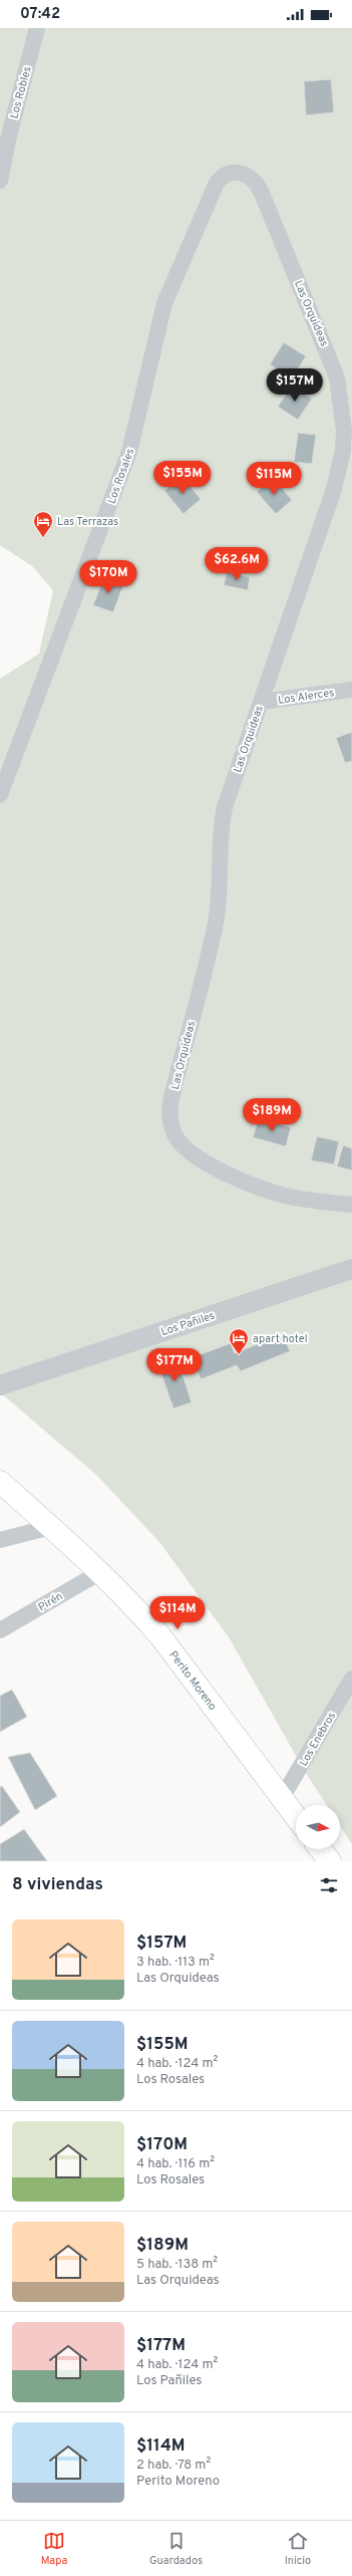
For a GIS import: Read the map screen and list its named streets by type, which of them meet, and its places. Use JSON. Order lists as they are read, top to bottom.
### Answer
{
  "streets": {
    "main road": ["Perito Moreno"],
    "street": [
      "Los Robles",
      "Las Orquideas",
      "Los Rosales",
      "Los Alerces",
      "Los Pañiles",
      "Pirén",
      "Los Enebros"
    ]
  },
  "crossings": [
    ["Las Orquideas", "Los Rosales"],
    ["Las Orquideas", "Los Alerces"],
    ["Pirén", "Perito Moreno"],
    ["Perito Moreno", "Los Enebros"]
  ],
  "places": {
    "hotel": ["Las Terrazas", "apart hotel"]
  },
  "north": "right",
  "page": {
    "status": "07:42",
    "price": [
      "$157M",
      "$155M",
      "$115M",
      "$62.6M",
      "$170M",
      "$189M",
      "$177M",
      "$114M"
    ],
    "heading": "8 viviendas",
    "list": [
      {
        "name": "$157M",
        "note": "3 hab. · 113 m² · Las Orquideas"
      },
      {
        "name": "$155M",
        "note": "4 hab. · 124 m² · Los Rosales"
      },
      {
        "name": "$170M",
        "note": "4 hab. · 116 m² · Los Rosales"
      },
      {
        "name": "$189M",
        "note": "5 hab. · 138 m² · Las Orquideas"
      },
      {
        "name": "$177M",
        "note": "4 hab. · 124 m² · Los Pañiles"
      },
      {
        "name": "$114M",
        "note": "2 hab. · 78 m² · Perito Moreno"
      }
    ],
    "tabs": ["Mapa", "Guardados", "Inicio"]
  }
}
